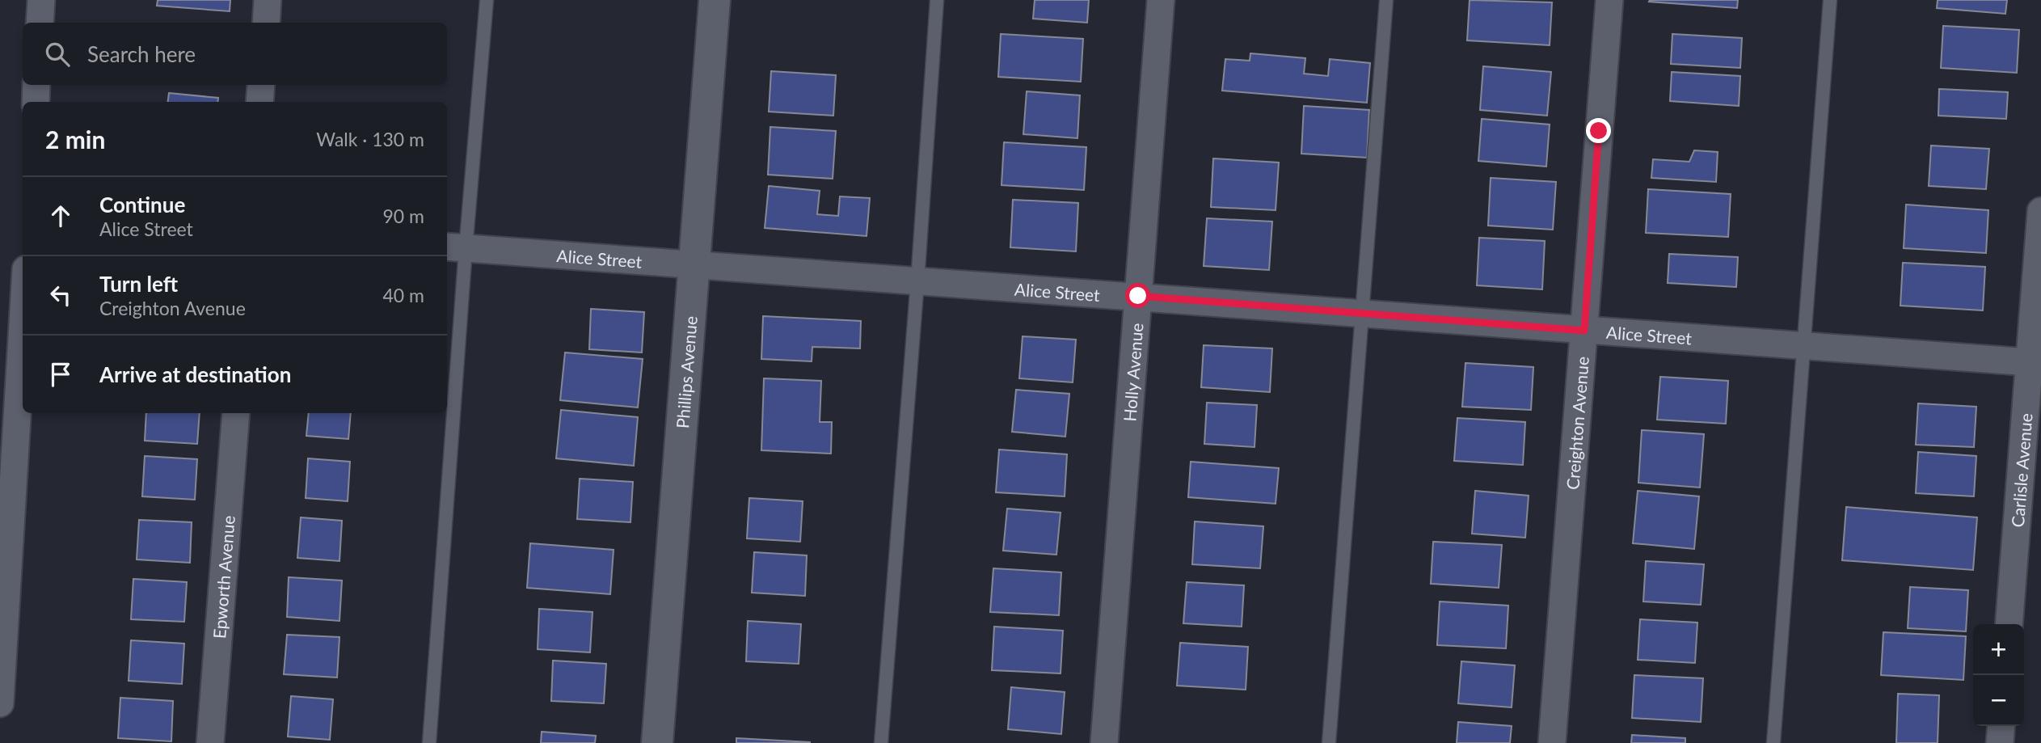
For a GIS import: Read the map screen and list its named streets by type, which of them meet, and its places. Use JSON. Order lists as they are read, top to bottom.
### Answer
{
  "streets": {
    "street": [
      "Alice Street",
      "Phillips Avenue",
      "Holly Avenue",
      "Creighton Avenue",
      "Carlisle Avenue",
      "Epworth Avenue"
    ]
  },
  "crossings": [
    ["Alice Street", "Phillips Avenue"],
    ["Alice Street", "Holly Avenue"],
    ["Alice Street", "Creighton Avenue"],
    ["Alice Street", "Carlisle Avenue"]
  ],
  "page": {
    "search": "Search here",
    "heading": ["2 min", "Walk · 130 m"],
    "list": [
      ["Continue", "Alice Street", "90 m"],
      ["Turn left", "Creighton Avenue", "40 m"],
      "Arrive at destination"
    ],
    "map_buttons": ["+", "−"]
  }
}
